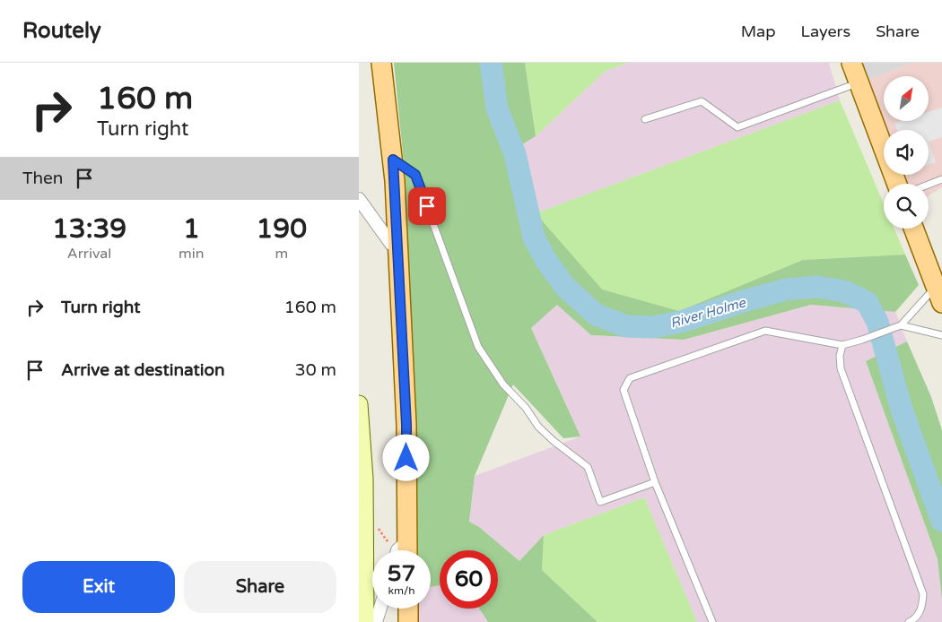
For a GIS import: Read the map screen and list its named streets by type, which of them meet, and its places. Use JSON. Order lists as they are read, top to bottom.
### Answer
{
  "water": ["River Holme"],
  "north": "top right",
  "page": {
    "header": "Routely",
    "nav": ["Map", "Layers", "Share"],
    "turn": ["160 m", "Turn right"],
    "then": "Then",
    "eta": [
      "13:39",
      "Arrival",
      "1",
      "min",
      "190",
      "m"
    ],
    "list": [
      {
        "name": "Turn right",
        "value": "160 m"
      },
      {
        "name": "Arrive at destination",
        "value": "30 m"
      }
    ],
    "speed": "57 km/h",
    "limit": "60",
    "buttons": ["Exit", "Share"]
  }
}
